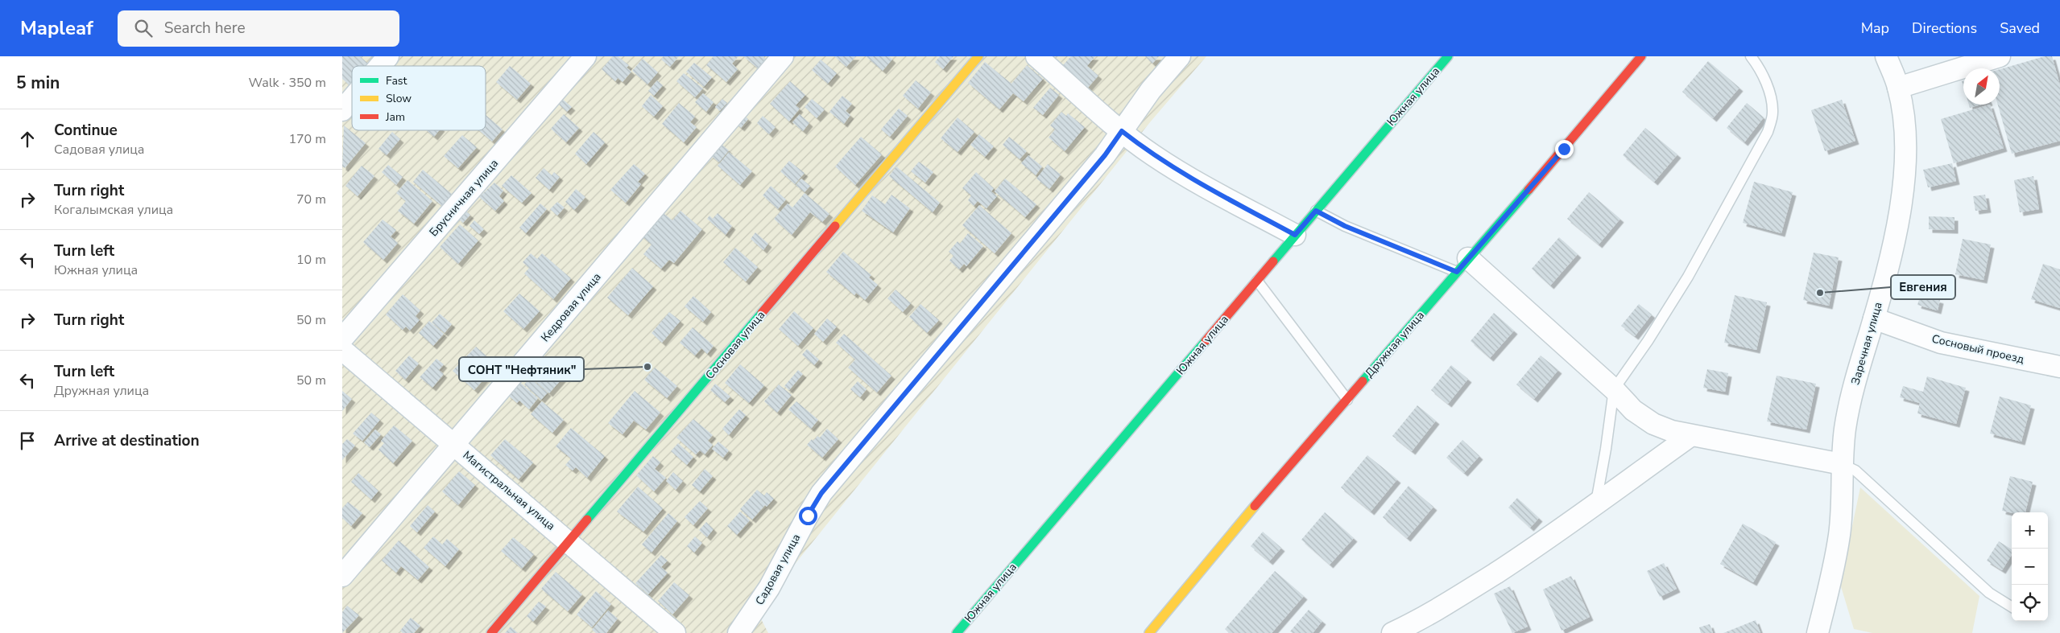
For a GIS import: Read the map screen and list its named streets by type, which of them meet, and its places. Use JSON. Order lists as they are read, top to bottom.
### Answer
{
  "streets": {
    "street": [
      "Южная улица",
      "Брусничная улица",
      "Кедровая улица",
      "Заречная улица",
      "Дружная улица",
      "Сосновая улица",
      "Сосновый проезд",
      "Магистральная улица",
      "Садовая улица"
    ]
  },
  "crossings": [
    ["Кедровая улица", "Магистральная улица"],
    ["Заречная улица", "Сосновый проезд"],
    ["Сосновая улица", "Магистральная улица"]
  ],
  "places": ["Евгения", "СОНТ \"Нефтяник\""],
  "legend": ["Fast", "Slow", "Jam"],
  "north": "top right",
  "page": {
    "header": "Mapleaf",
    "search": "Search here",
    "nav": ["Map", "Directions", "Saved"],
    "heading": ["5 min", "Walk · 350 m"],
    "list": [
      ["Continue", "Садовая улица", "170 m"],
      ["Turn right", "Когалымская улица", "70 m"],
      ["Turn left", "Южная улица", "10 m"],
      ["Turn right", "50 m"],
      ["Turn left", "Дружная улица", "50 m"],
      "Arrive at destination"
    ],
    "map_buttons": ["+", "−"]
  }
}
